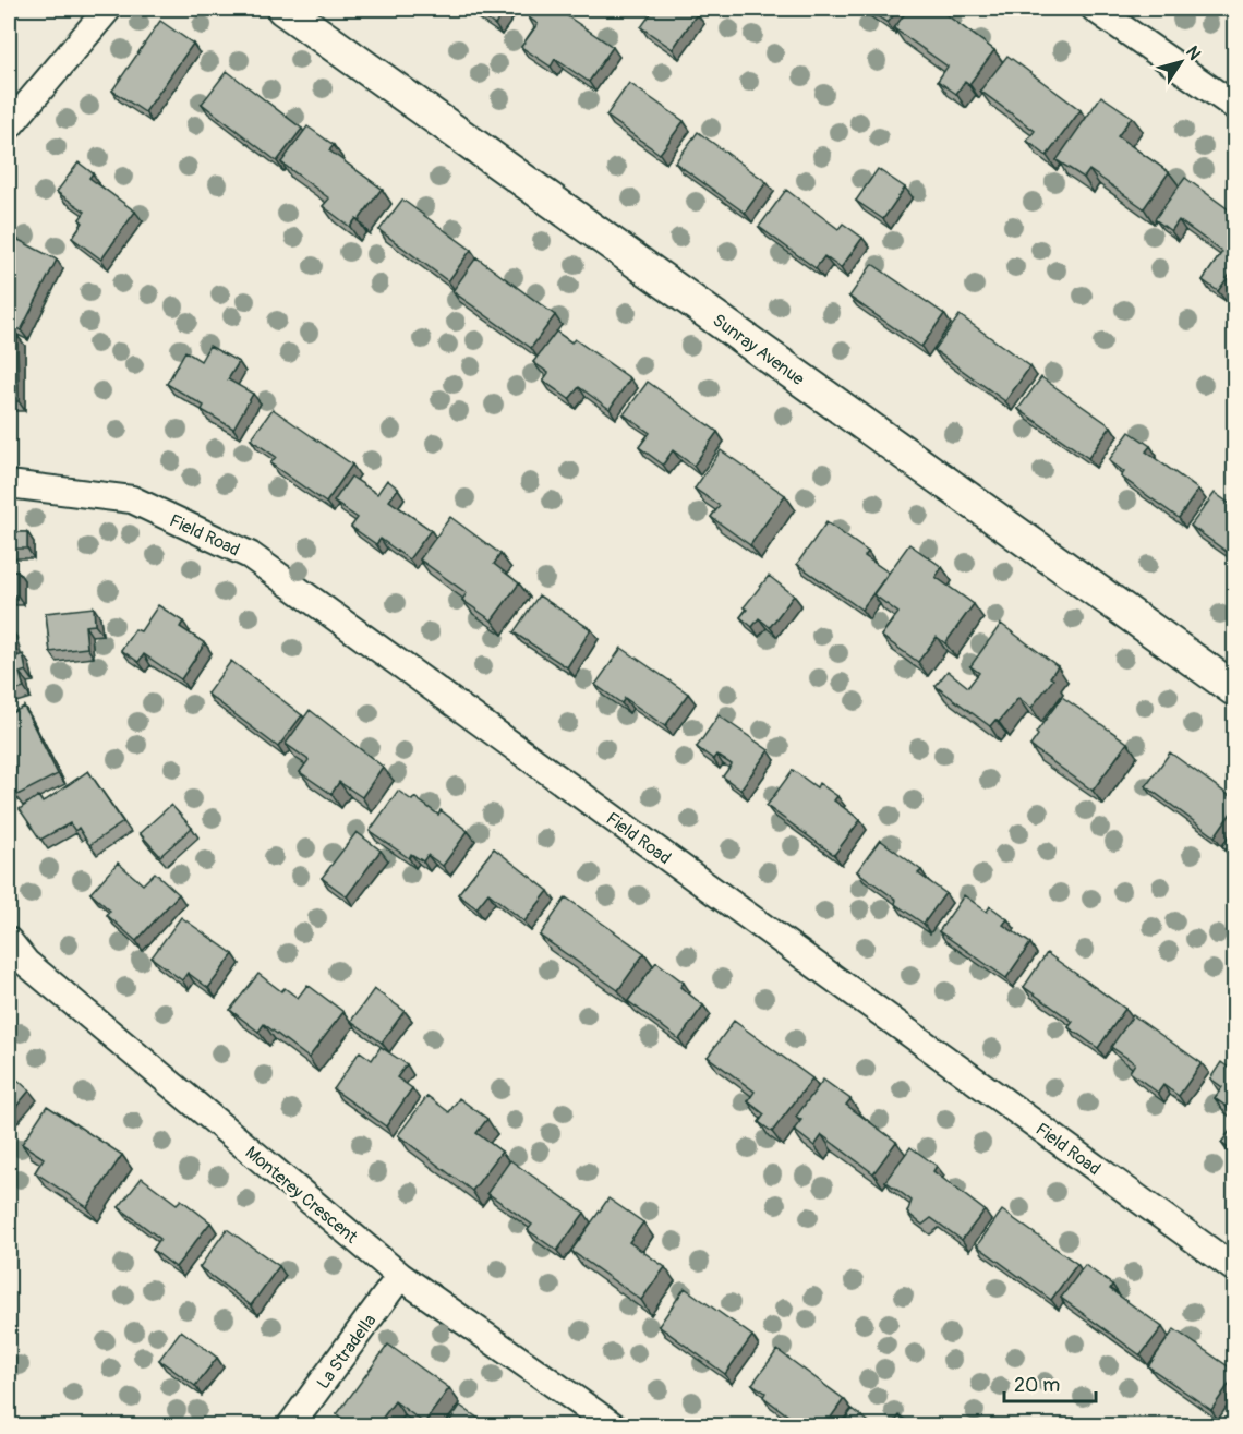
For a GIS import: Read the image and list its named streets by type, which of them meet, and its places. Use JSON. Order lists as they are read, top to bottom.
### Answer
{
  "streets": {
    "street": [
      "Sunray Avenue",
      "Field Road",
      "Monterey Crescent",
      "La Stradella"
    ]
  },
  "crossings": [
    ["Monterey Crescent", "La Stradella"]
  ],
  "scale_bar": "20 m",
  "north": "top right"
}
